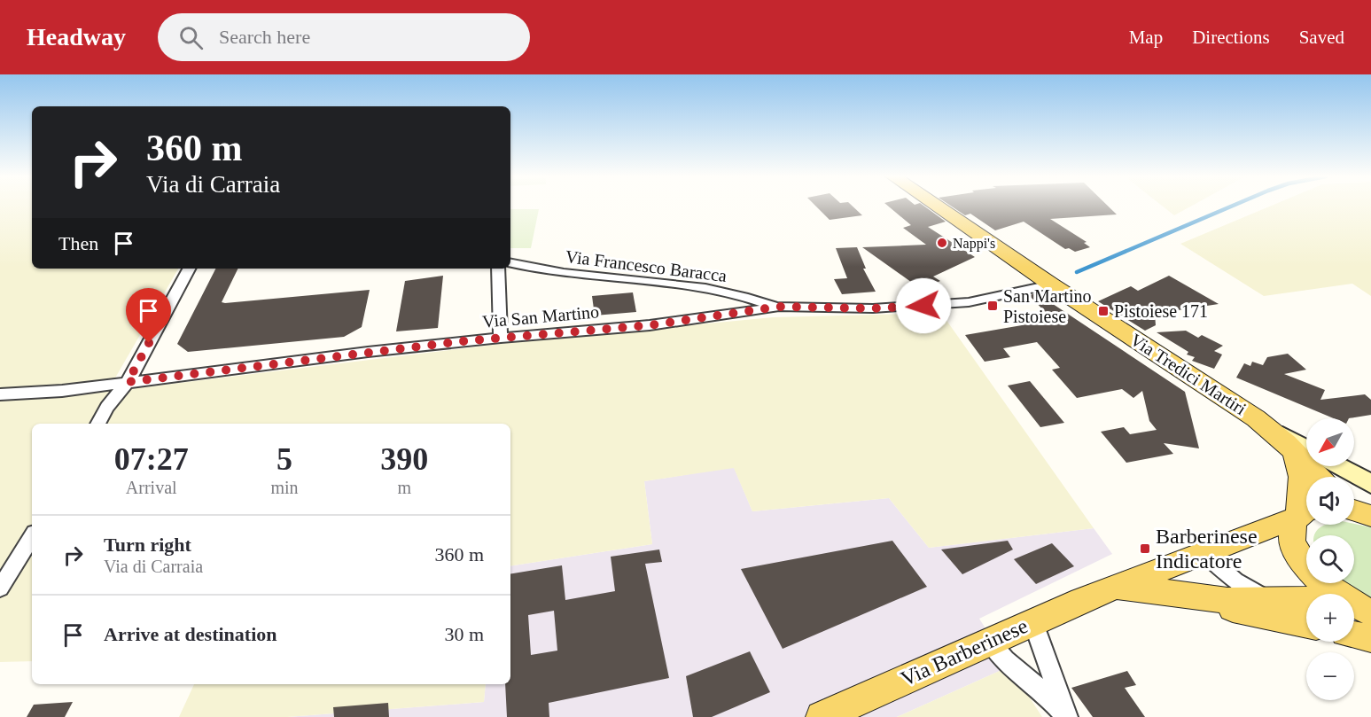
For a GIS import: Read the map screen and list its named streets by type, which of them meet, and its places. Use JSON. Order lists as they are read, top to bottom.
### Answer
{
  "streets": {
    "main road": ["Via Tredici Martiri", "Via Barberinese"],
    "street": ["Via Francesco Baracca", "Via San Martino"]
  },
  "crossings": [
    ["Via Francesco Baracca", "Via San Martino"],
    ["Via San Martino", "Via Tredici Martiri"]
  ],
  "places": {
    "other": ["Nappi's"],
    "transit": ["San Martino Pistoiese", "Pistoiese 171", "Barberinese Indicatore"]
  },
  "north": "bottom left",
  "page": {
    "header": "Headway",
    "search": "Search here",
    "nav": ["Map", "Directions", "Saved"],
    "turn": ["360 m", "Via di Carraia"],
    "then": "Then",
    "map_buttons": ["+", "−"],
    "eta": [
      "07:27",
      "Arrival",
      "5",
      "min",
      "390",
      "m"
    ],
    "list": [
      {
        "name": "Turn right",
        "note": "Via di Carraia",
        "value": "360 m"
      },
      {
        "name": "Arrive at destination",
        "value": "30 m"
      }
    ]
  }
}
